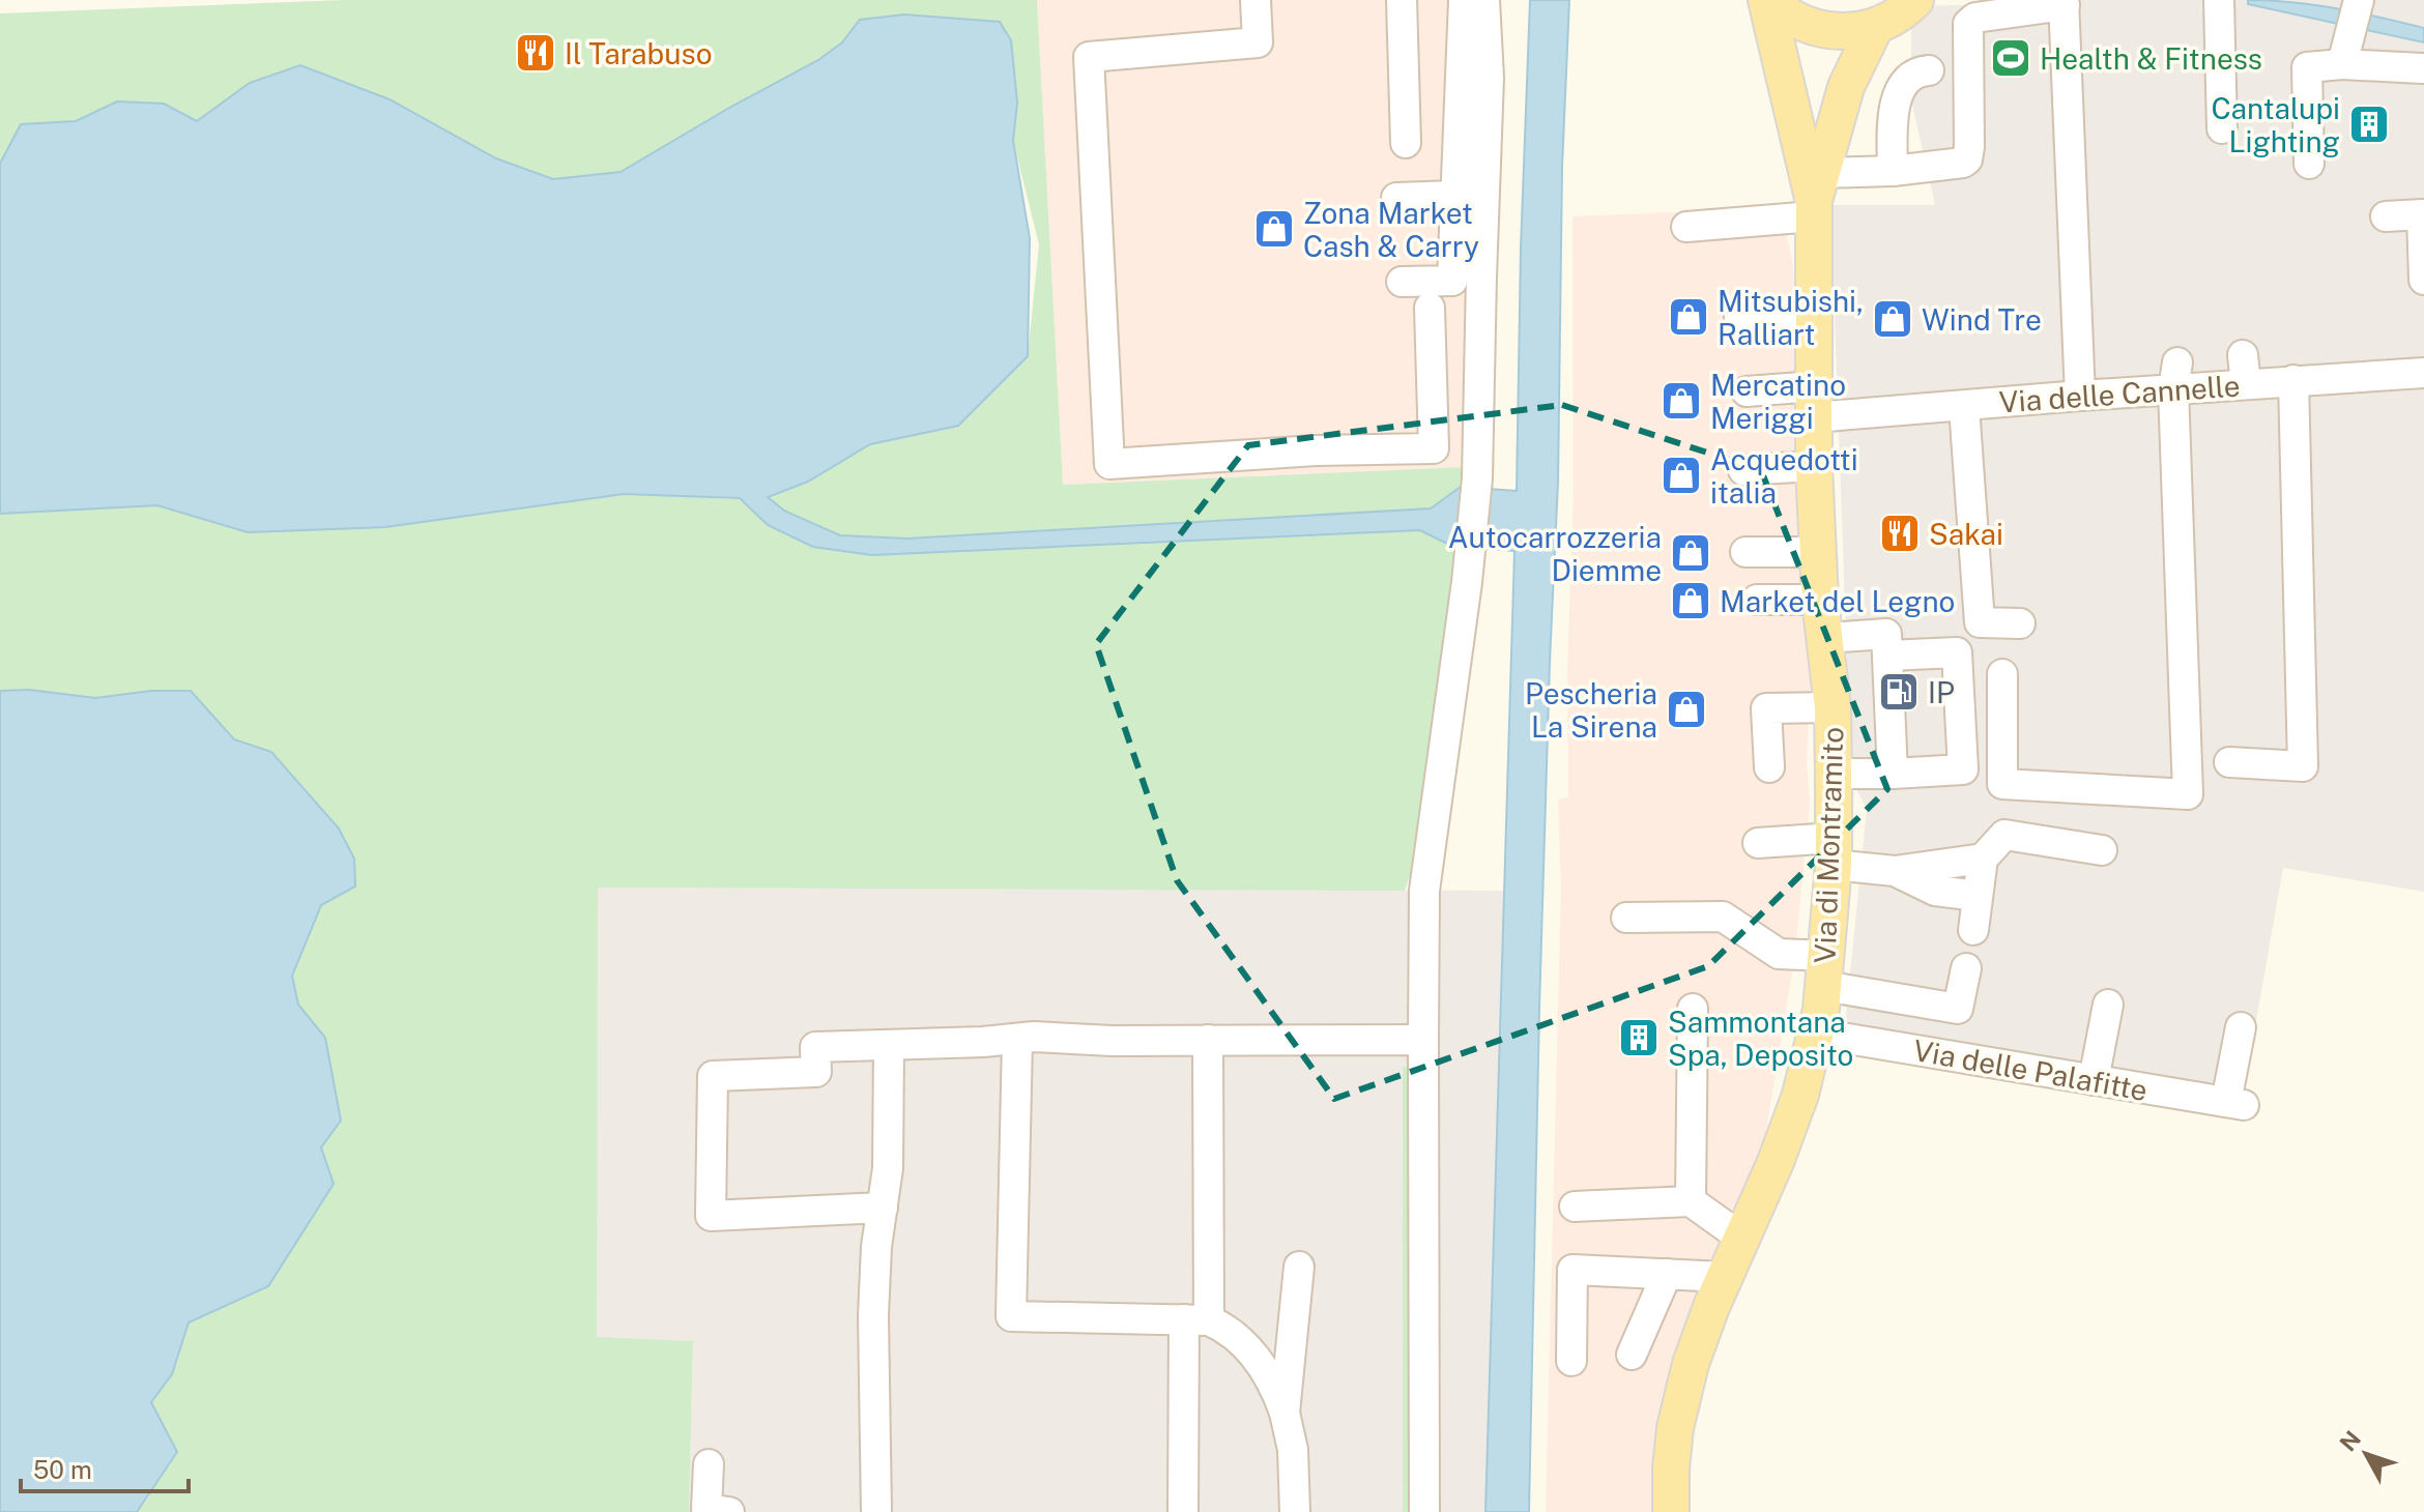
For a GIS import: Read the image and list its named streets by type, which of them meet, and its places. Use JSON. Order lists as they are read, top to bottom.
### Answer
{
  "streets": {
    "main road": ["Via di Montramito"],
    "street": ["Via delle Cannelle", "Via delle Palafitte"]
  },
  "crossings": [
    ["Via delle Cannelle", "Via di Montramito"],
    ["Via di Montramito", "Via delle Palafitte"]
  ],
  "places": {
    "restaurant": ["Il Tarabuso", "Sakai"],
    "sports": ["Health & Fitness"],
    "building": ["Cantalupi Lighting", "Sammontana Spa, Deposito"],
    "shop": [
      "Zona Market Cash & Carry",
      "Mitsubishi, Ralliart",
      "Wind Tre",
      "Mercatino Meriggi",
      "Acquedotti italia",
      "Autocarrozzeria Diemme",
      "Market del Legno",
      "Pescheria La Sirena"
    ],
    "fuel station": ["IP"]
  },
  "scale_bar": "50 m",
  "north": "top left"
}
